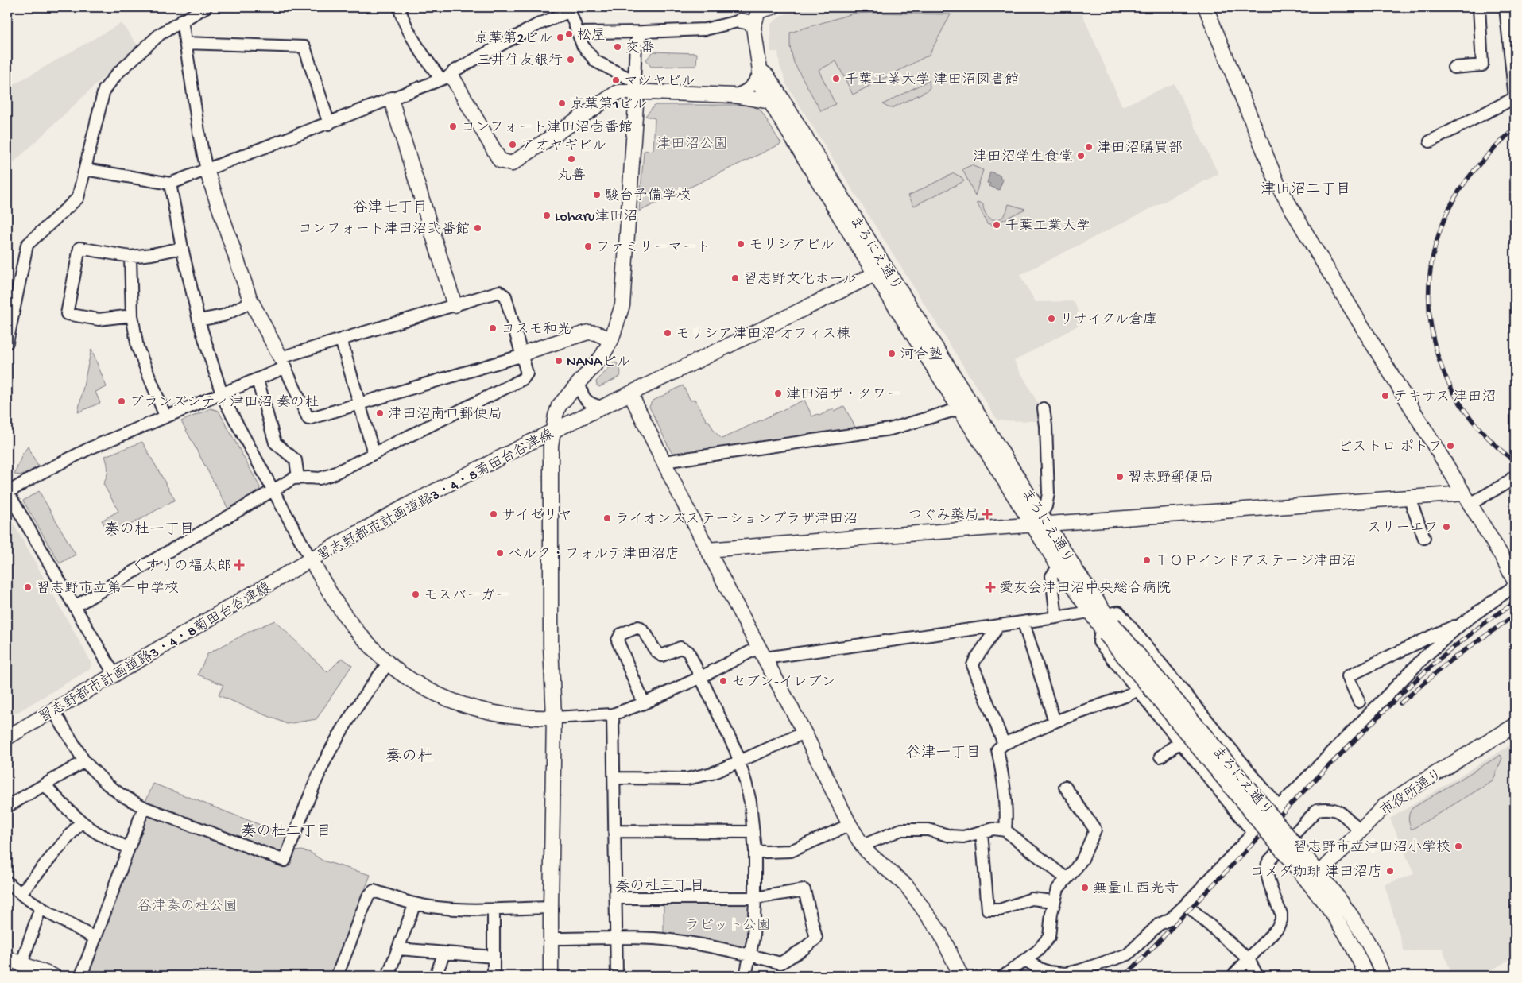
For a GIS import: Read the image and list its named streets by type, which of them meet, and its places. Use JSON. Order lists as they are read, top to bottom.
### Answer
{
  "streets": {
    "street": ["まろにえ通り", "習志野都市計画道路3・4・8菊田台谷津線", "市役所通り"]
  },
  "crossings": [
    ["まろにえ通り", "習志野都市計画道路3・4・8菊田台谷津線"],
    ["まろにえ通り", "市役所通り"]
  ],
  "districts": [
    "津田沼二丁目",
    "谷津七丁目",
    "奏の杜一丁目",
    "谷津一丁目",
    "奏の杜",
    "奏の杜二丁目",
    "奏の杜三丁目"
  ],
  "parks": ["津田沼公園", "谷津奏の杜公園", "ラビット公園"],
  "places": {
    "other": [
      "松屋",
      "京葉第2ビル",
      "交番",
      "三井住友銀行",
      "千葉工業大学 津田沼図書館",
      "マツヤビル",
      "京葉第1ビル",
      "コンフォート津田沼壱番館",
      "アオヤギビル",
      "津田沼購買部",
      "津田沼学生食堂",
      "丸善",
      "駿台予備学校",
      "Loharu津田沼",
      "千葉工業大学",
      "コンフォート津田沼弐番館",
      "モリシアビル",
      "ファミリーマート",
      "習志野文化ホール",
      "リサイクル倉庫",
      "コスモ和光",
      "モリシア津田沼 オフィス棟",
      "河合塾",
      "NANAビル",
      "津田沼ザ・タワー",
      "テキサス 津田沼",
      "ブランズシティ津田沼 奏の杜",
      "津田沼南口郵便局",
      "ビストロ ポトフ",
      "習志野郵便局",
      "サイゼリヤ",
      "ライオンズステーションプラザ津田沼",
      "スリーエフ",
      "ベルク・フォルテ津田沼店",
      "ＴＯＰインドアステージ津田沼",
      "習志野市立第一中学校",
      "モスバーガー",
      "セブン-イレブン",
      "習志野市立津田沼小学校",
      "コメダ珈琲 津田沼店",
      "無量山西光寺"
    ],
    "health": ["つぐみ薬局", "くすりの福太郎", "愛友会津田沼中央総合病院"]
  }
}
